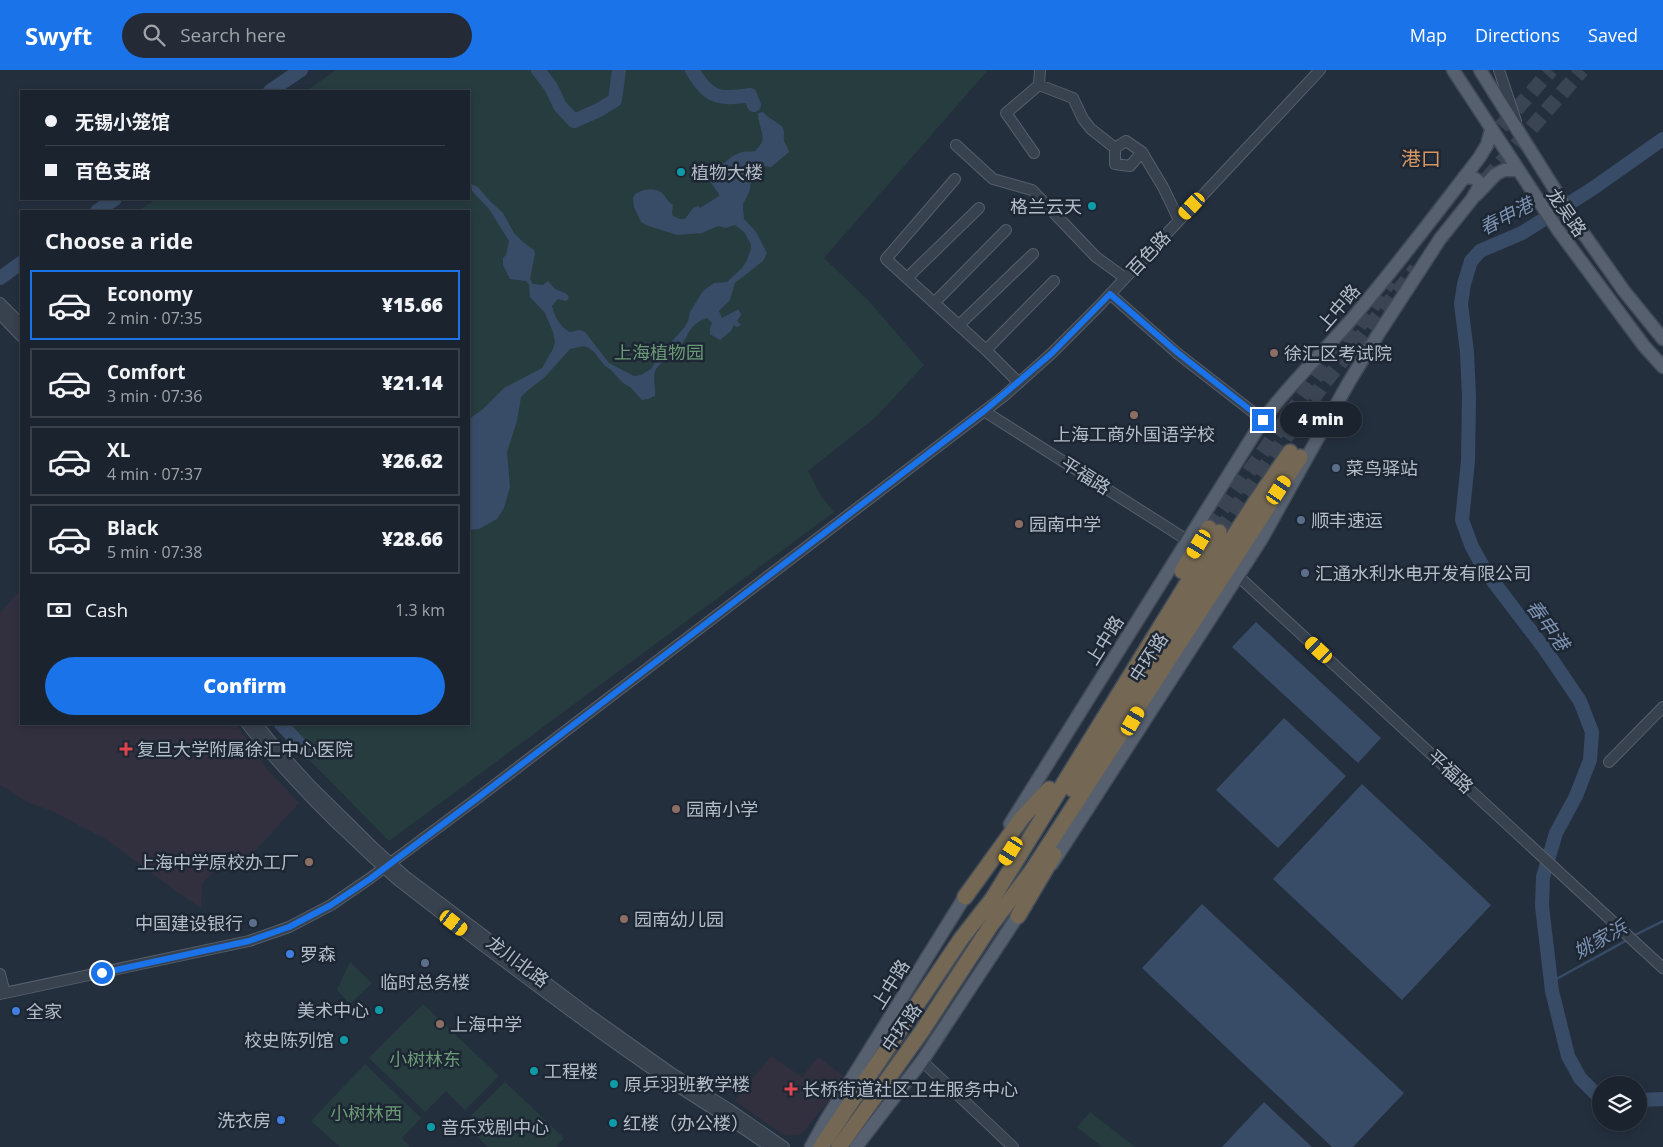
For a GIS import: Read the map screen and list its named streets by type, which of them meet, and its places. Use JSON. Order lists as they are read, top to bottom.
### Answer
{
  "streets": {
    "highway": ["中环路"],
    "main road": ["龙吴路", "上中路"],
    "street": ["百色路", "平福路", "龙川北路"]
  },
  "crossings": [
    ["龙吴路", "上中路"],
    ["百色路", "平福路"],
    ["百色路", "龙川北路"],
    ["上中路", "平福路"]
  ],
  "districts": ["港口"],
  "water": ["春申港", "姚家浜"],
  "parks": ["上海植物园", "小树林东", "小树林西"],
  "places": {
    "other": [
      "植物大楼",
      "格兰云天",
      "徐汇区考试院",
      "上海工商外国语学校",
      "菜鸟驿站",
      "顺丰速运",
      "园南中学",
      "汇通水利水电开发有限公司",
      "园南小学",
      "上海中学原校办工厂",
      "园南幼儿园",
      "中国建设银行",
      "罗森",
      "临时总务楼",
      "美术中心",
      "全家",
      "上海中学",
      "校史陈列馆",
      "工程楼",
      "原乒羽班教学楼",
      "洗衣房",
      "红楼（办公楼）",
      "音乐戏剧中心"
    ],
    "health": ["复旦大学附属徐汇中心医院", "长桥街道社区卫生服务中心"]
  },
  "page": {
    "header": "Swyft",
    "search": "Search here",
    "nav": ["Map", "Directions", "Saved"],
    "banner": ["无锡小笼馆", "百色支路"],
    "heading": "Choose a ride",
    "list": [
      {
        "name": "Economy",
        "note": "2 min · 07:35",
        "value": "¥15.66"
      },
      {
        "name": "Comfort",
        "note": "3 min · 07:36",
        "value": "¥21.14"
      },
      {
        "name": "XL",
        "note": "4 min · 07:37",
        "value": "¥26.62"
      },
      {
        "name": "Black",
        "note": "5 min · 07:38",
        "value": "¥28.66"
      }
    ],
    "bubble": "4 min",
    "pay": ["Cash", "1.3 km"],
    "buttons": "Confirm"
  }
}
